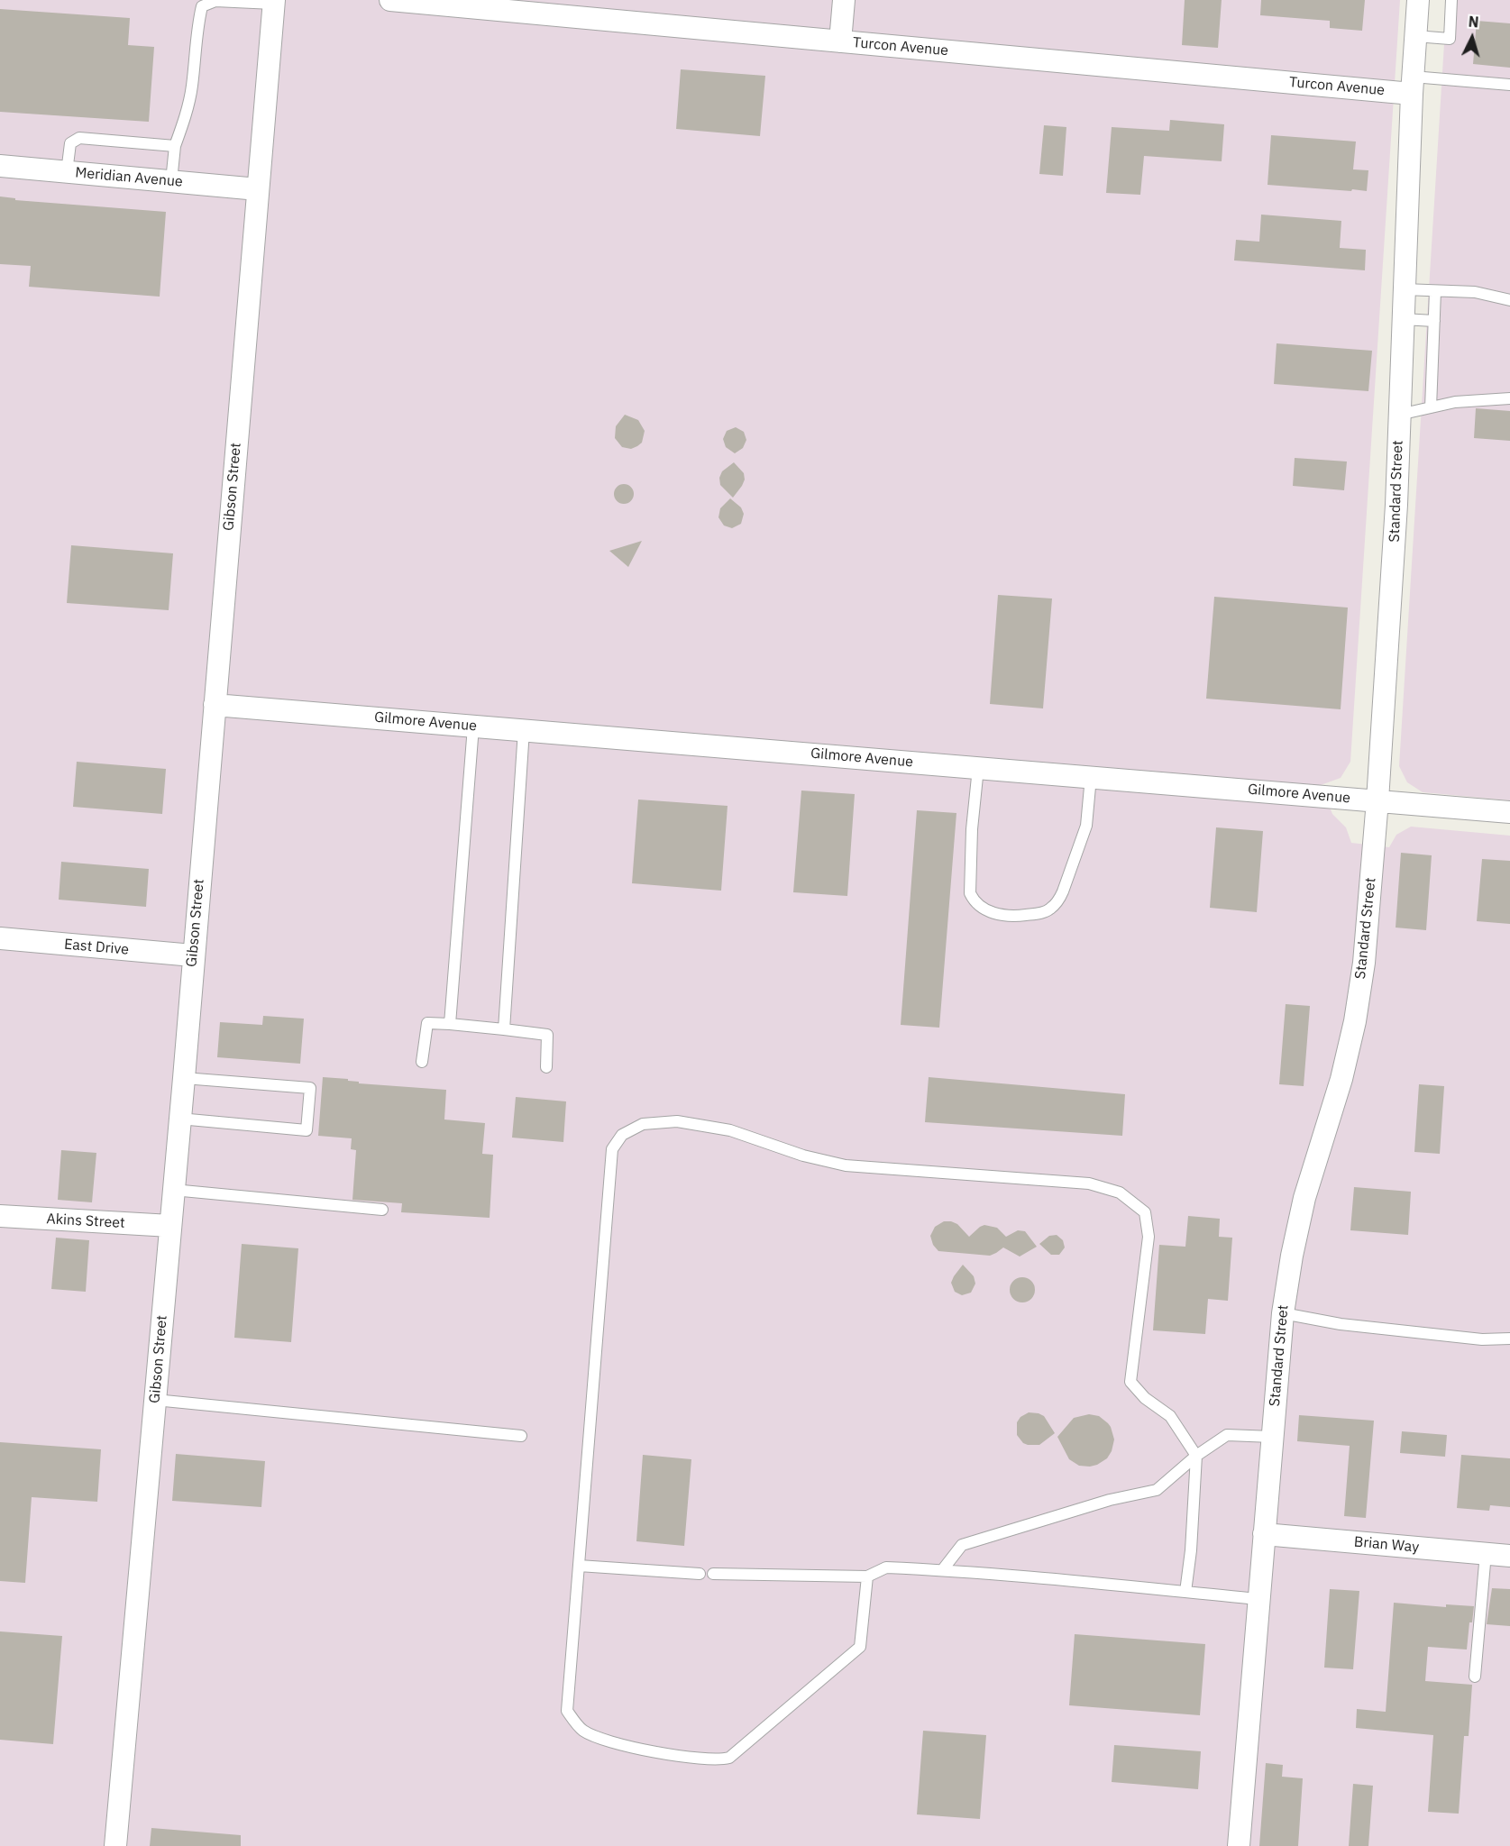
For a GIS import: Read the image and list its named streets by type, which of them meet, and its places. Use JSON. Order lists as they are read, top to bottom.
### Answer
{
  "streets": {
    "street": [
      "Turcon Avenue",
      "Meridian Avenue",
      "Gibson Street",
      "Standard Street",
      "Gilmore Avenue",
      "East Drive",
      "Akins Street",
      "Brian Way"
    ]
  },
  "crossings": [
    ["Turcon Avenue", "Standard Street"],
    ["Meridian Avenue", "Gibson Street"],
    ["Gibson Street", "Gilmore Avenue"],
    ["Gibson Street", "East Drive"],
    ["Gibson Street", "Akins Street"],
    ["Standard Street", "Gilmore Avenue"],
    ["Standard Street", "Brian Way"]
  ],
  "north": "top"
}
